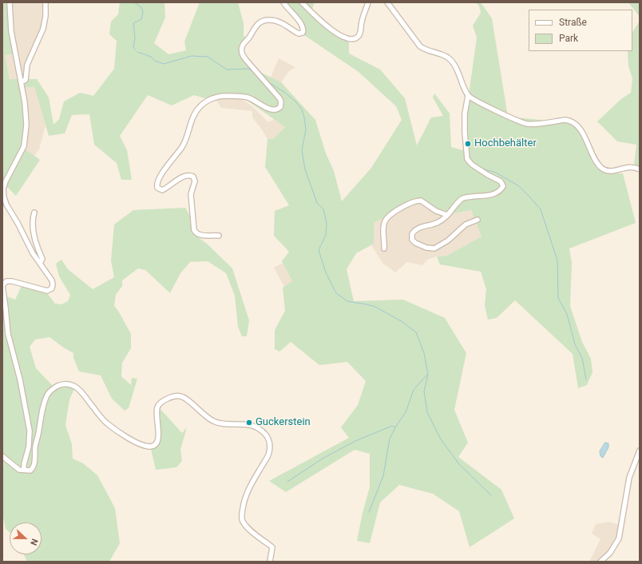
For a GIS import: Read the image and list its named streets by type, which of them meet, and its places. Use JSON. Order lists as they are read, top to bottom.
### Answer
{
  "places": ["Hochbehälter", "Guckerstein"],
  "legend": ["Straße", "Park"],
  "north": "right"
}
